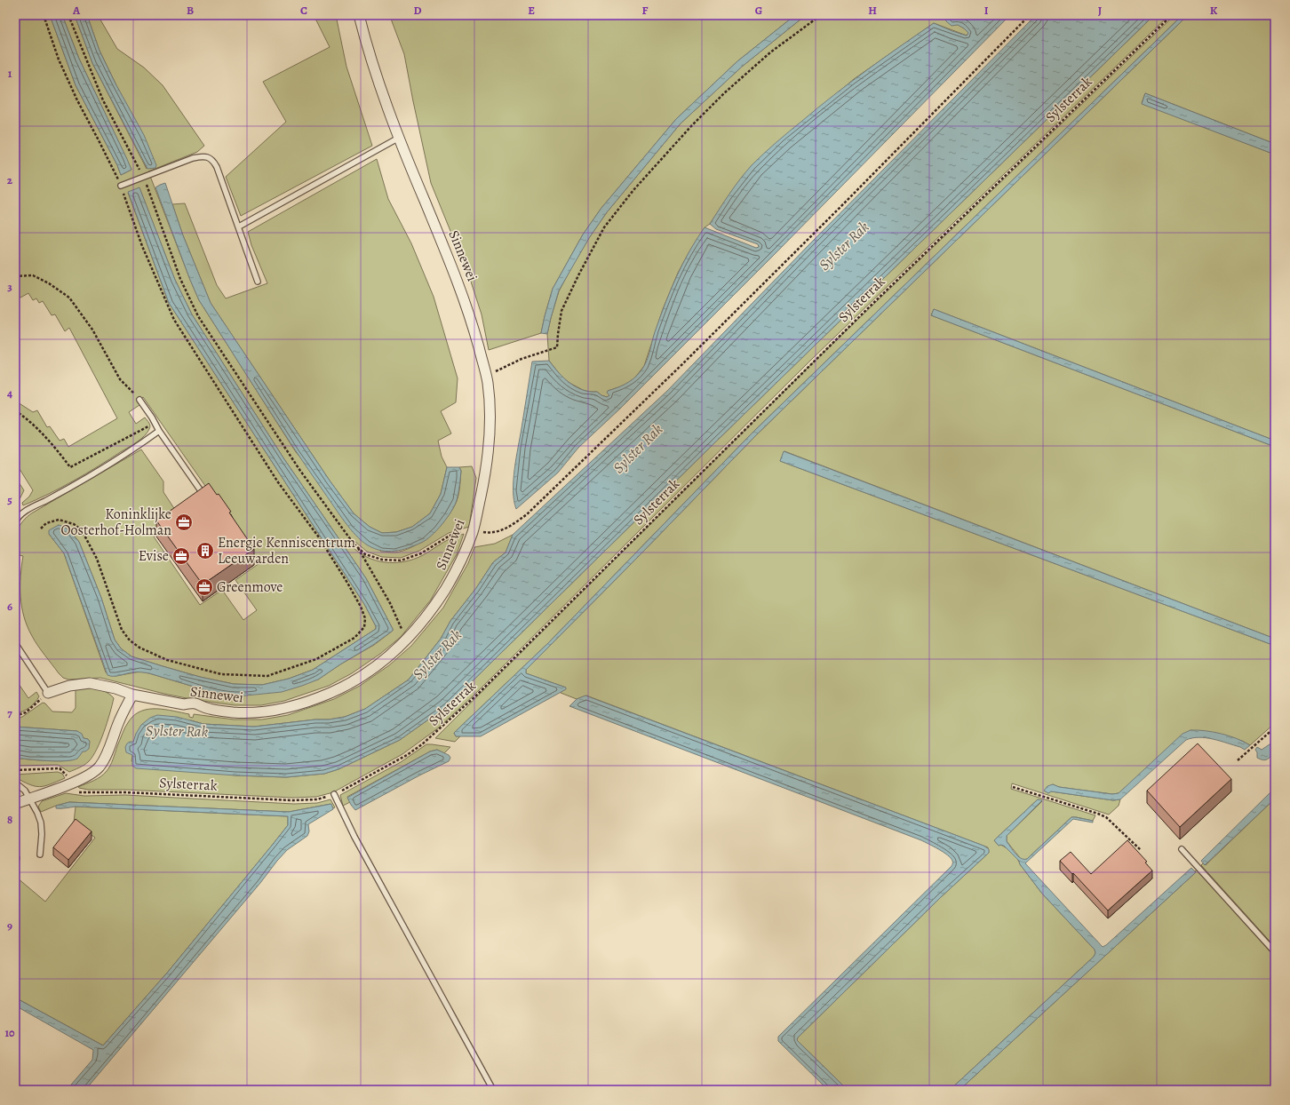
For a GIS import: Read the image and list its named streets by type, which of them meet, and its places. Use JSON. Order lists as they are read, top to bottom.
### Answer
{
  "streets": {
    "street": ["Sinnewei"],
    "path": ["Sylsterrak"]
  },
  "water": ["Sylster Rak"],
  "places": {
    "office": ["Koninklijke Oosterhof-Holman", "Evise", "Greenmove"],
    "building": ["Energie Kenniscentrum Leeuwarden"]
  },
  "grid": {
    "columns": [
      "A",
      "B",
      "C",
      "D",
      "E",
      "F",
      "G",
      "H",
      "I",
      "J",
      "K"
    ],
    "rows": [
      "1",
      "2",
      "3",
      "4",
      "5",
      "6",
      "7",
      "8",
      "9",
      "10"
    ]
  }
}
